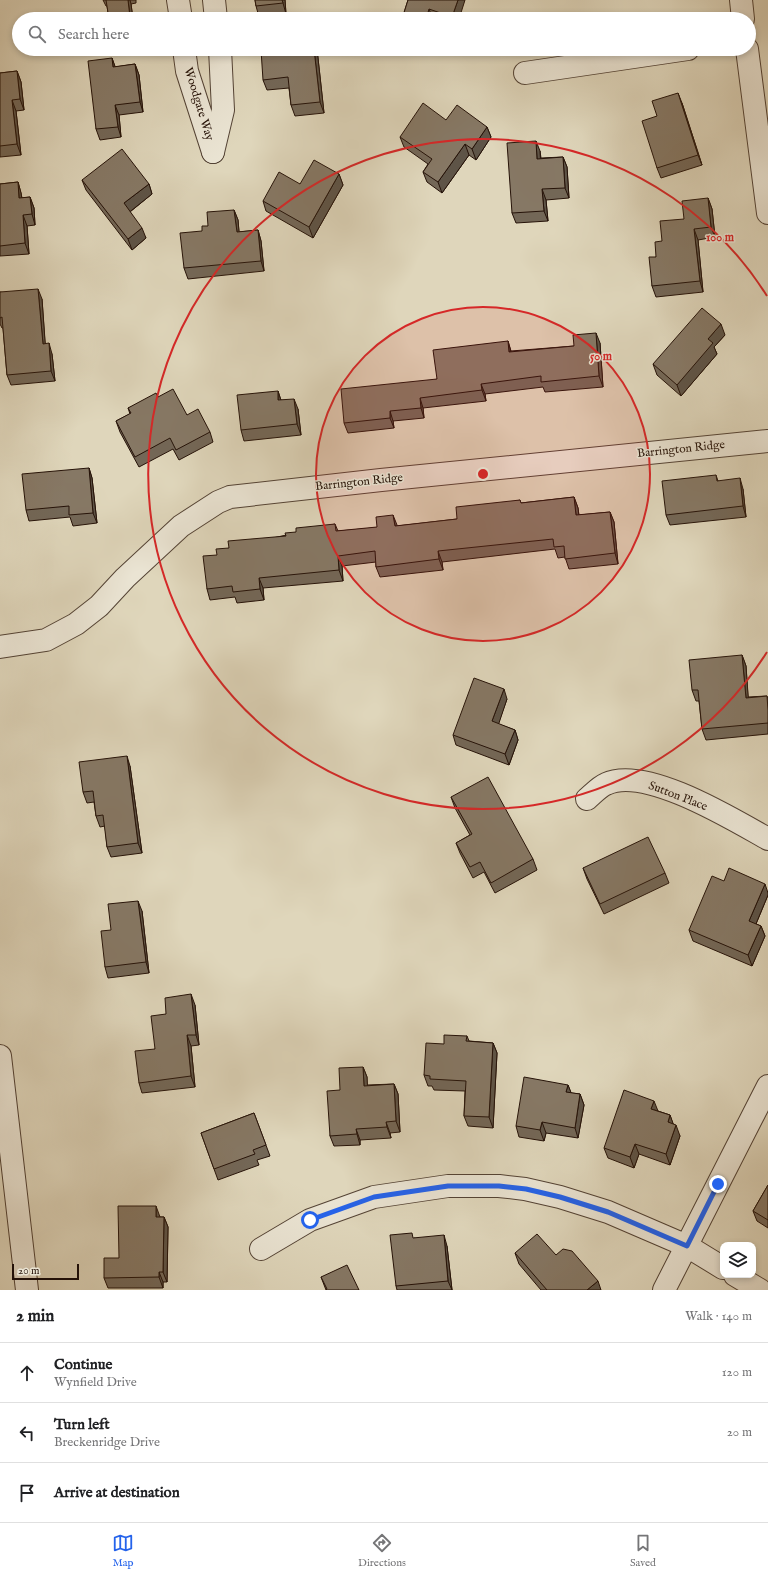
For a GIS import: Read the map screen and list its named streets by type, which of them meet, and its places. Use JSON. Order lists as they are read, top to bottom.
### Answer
{
  "streets": {
    "street": ["Woodgate Way", "Barrington Ridge", "Sutton Place"]
  },
  "scale_bar": "20 m",
  "page": {
    "search": "Search here",
    "scale": "20 m",
    "heading": ["2 min", "Walk · 140 m"],
    "list": [
      ["Continue", "Wynfield Drive", "120 m"],
      ["Turn left", "Breckenridge Drive", "20 m"],
      "Arrive at destination"
    ],
    "nav": ["Map", "Directions", "Saved"]
  },
  "rings": ["100 m", "50 m"]
}
